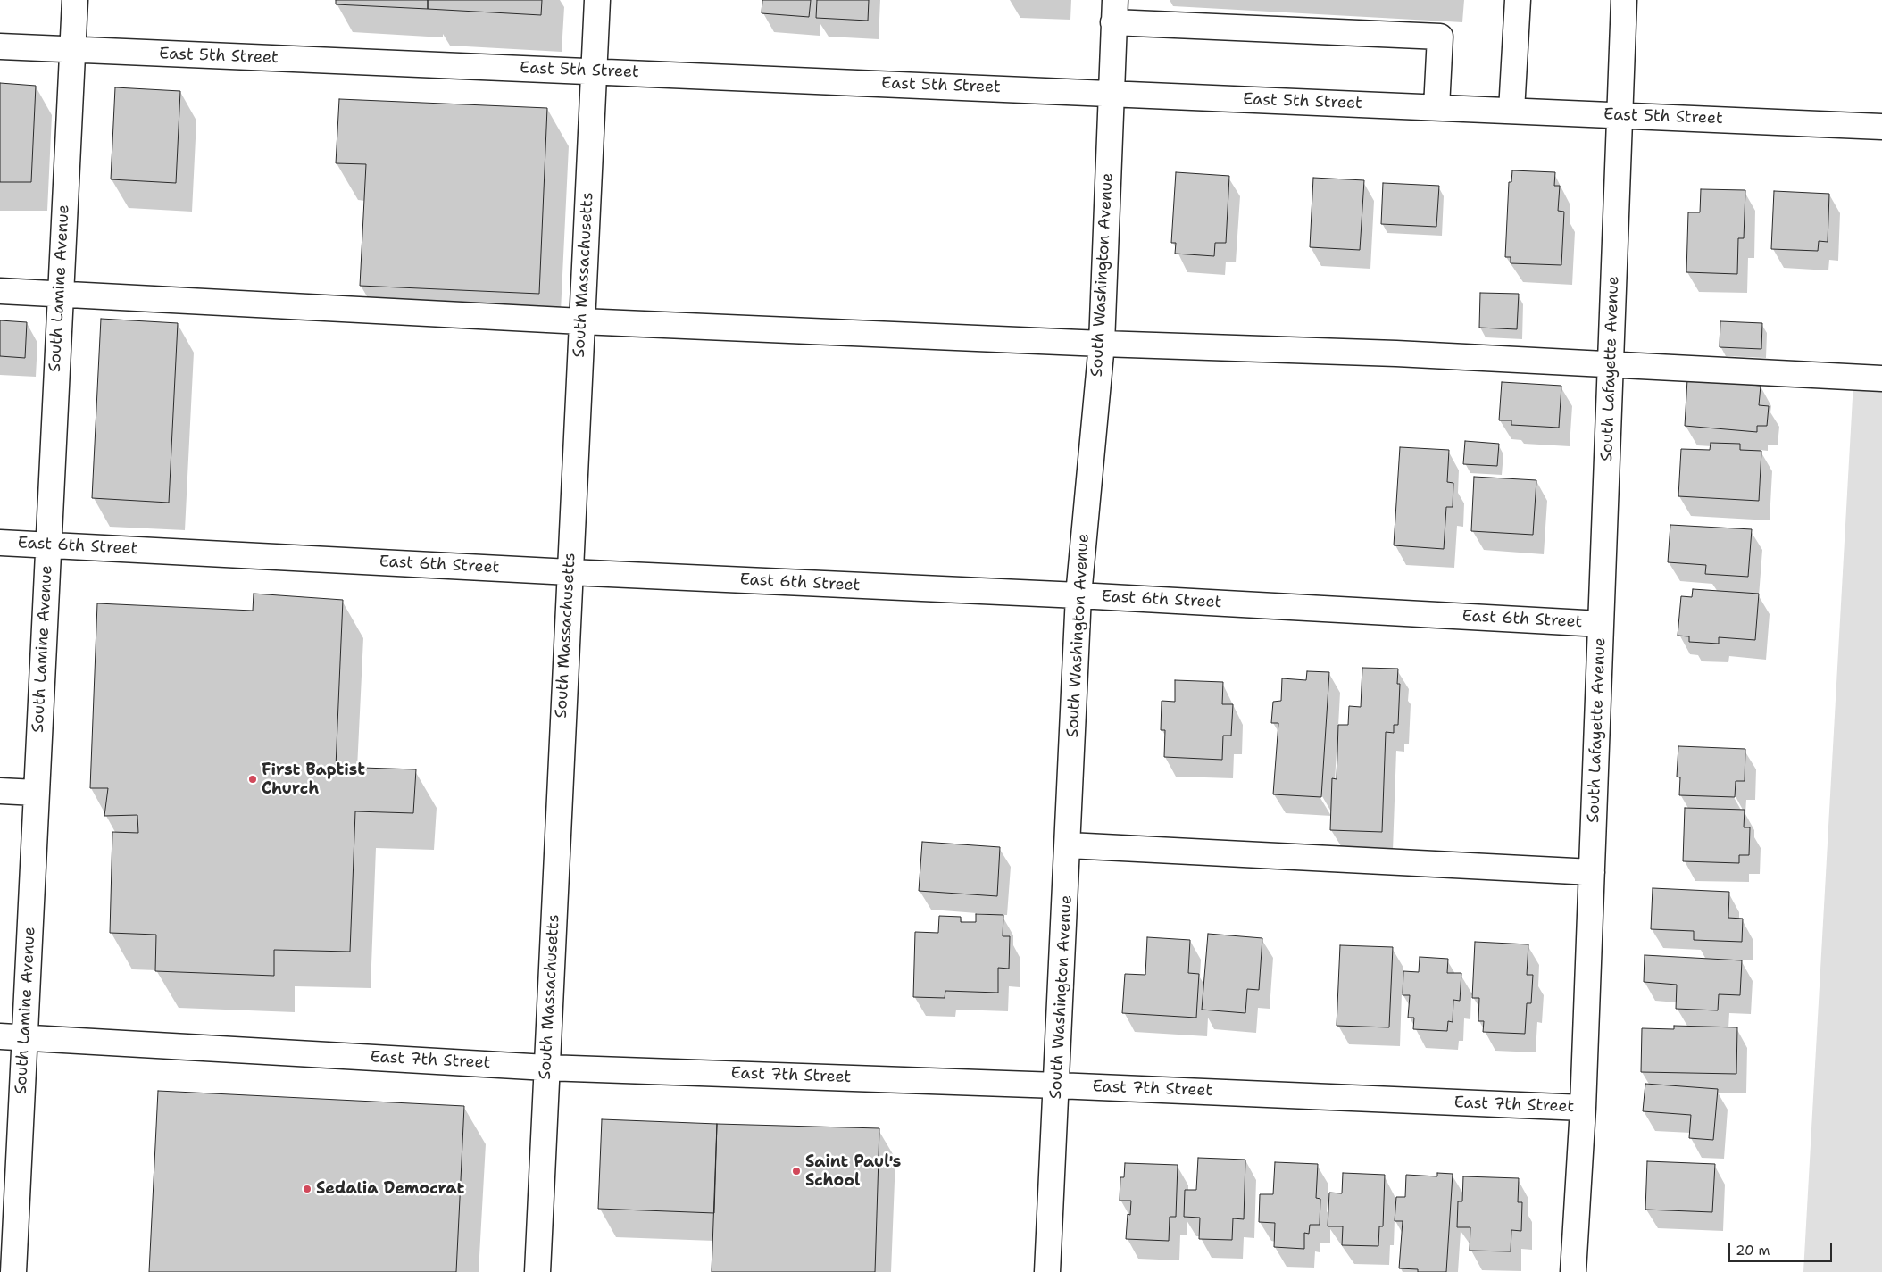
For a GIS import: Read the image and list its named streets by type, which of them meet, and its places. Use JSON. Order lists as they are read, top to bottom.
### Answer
{
  "streets": {
    "street": [
      "East 5th Street",
      "South Massachusetts",
      "South Washington Avenue",
      "South Lamine Avenue",
      "South Lafayette Avenue",
      "East 6th Street",
      "East 7th Street"
    ]
  },
  "crossings": [
    ["East 5th Street", "South Massachusetts"],
    ["East 5th Street", "South Washington Avenue"],
    ["East 5th Street", "South Lamine Avenue"],
    ["East 5th Street", "South Lafayette Avenue"],
    ["South Massachusetts", "East 6th Street"],
    ["South Massachusetts", "East 7th Street"],
    ["South Washington Avenue", "East 6th Street"],
    ["South Washington Avenue", "East 7th Street"],
    ["South Lamine Avenue", "East 6th Street"],
    ["South Lamine Avenue", "East 7th Street"],
    ["South Lafayette Avenue", "East 6th Street"],
    ["South Lafayette Avenue", "East 7th Street"]
  ],
  "places": ["First Baptist Church", "Saint Paul's School", "Sedalia Democrat"],
  "scale_bar": "20 m"
}
